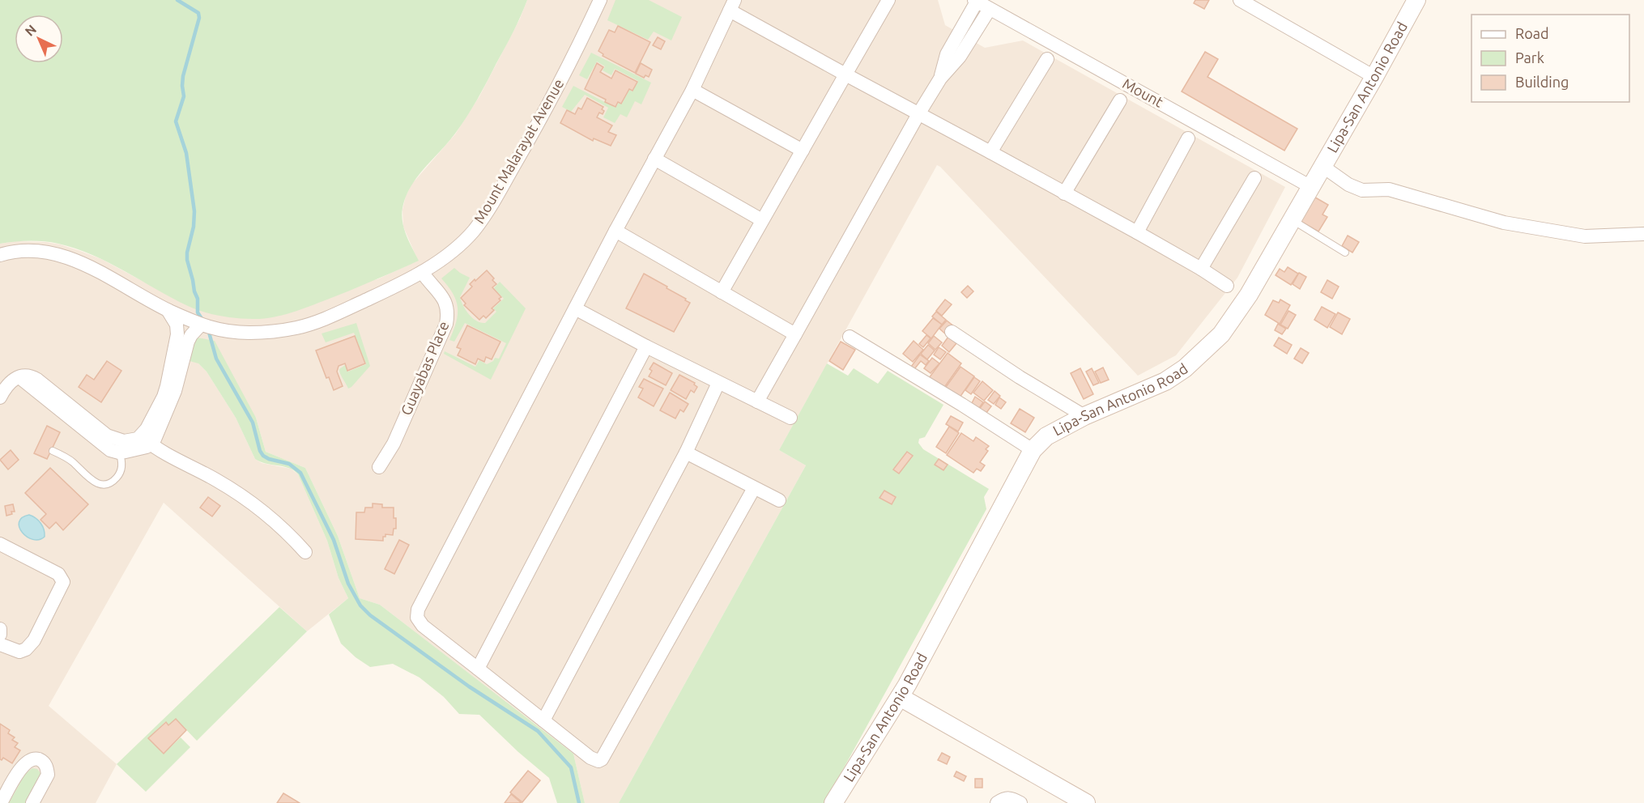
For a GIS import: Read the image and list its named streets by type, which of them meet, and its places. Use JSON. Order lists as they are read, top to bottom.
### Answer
{
  "streets": {
    "main road": ["Lipa-San Antonio Road"],
    "street": ["Mount", "Mount Malarayat Avenue", "Guayabas Place"]
  },
  "crossings": [
    ["Lipa-San Antonio Road", "Mount"],
    ["Mount Malarayat Avenue", "Guayabas Place"]
  ],
  "legend": ["Road", "Park", "Building"],
  "north": "top left"
}
